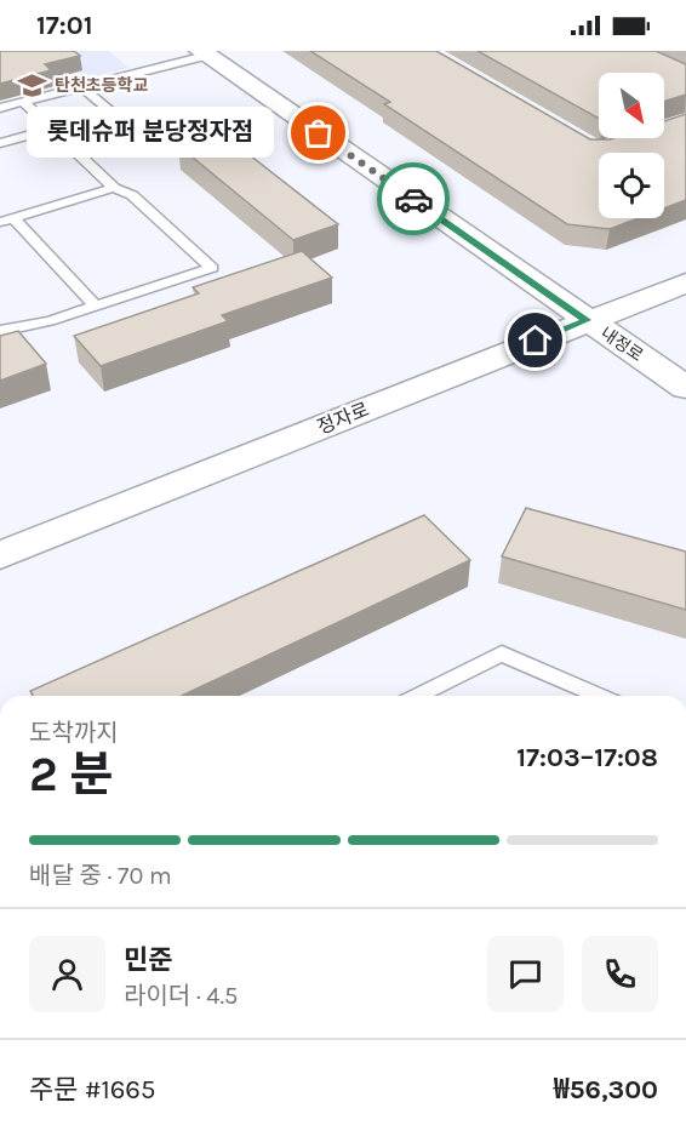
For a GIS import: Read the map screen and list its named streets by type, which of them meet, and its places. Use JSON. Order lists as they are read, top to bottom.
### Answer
{
  "streets": {
    "street": ["내정로", "정자로"]
  },
  "crossings": [
    ["내정로", "정자로"]
  ],
  "places": {
    "school or university": ["탄천초등학교"],
    "other": ["롯데슈퍼 분당정자점"]
  },
  "north": "bottom right",
  "page": {
    "status": "17:01",
    "bubble": "롯데슈퍼 분당정자점",
    "heading": ["2 분", "도착까지", "17:03–17:08"],
    "panel": [
      "민준",
      "라이더 · 4.5",
      "주문 #1665",
      "₩56,300"
    ],
    "bar": "배달 중 · 70 m"
  }
}
